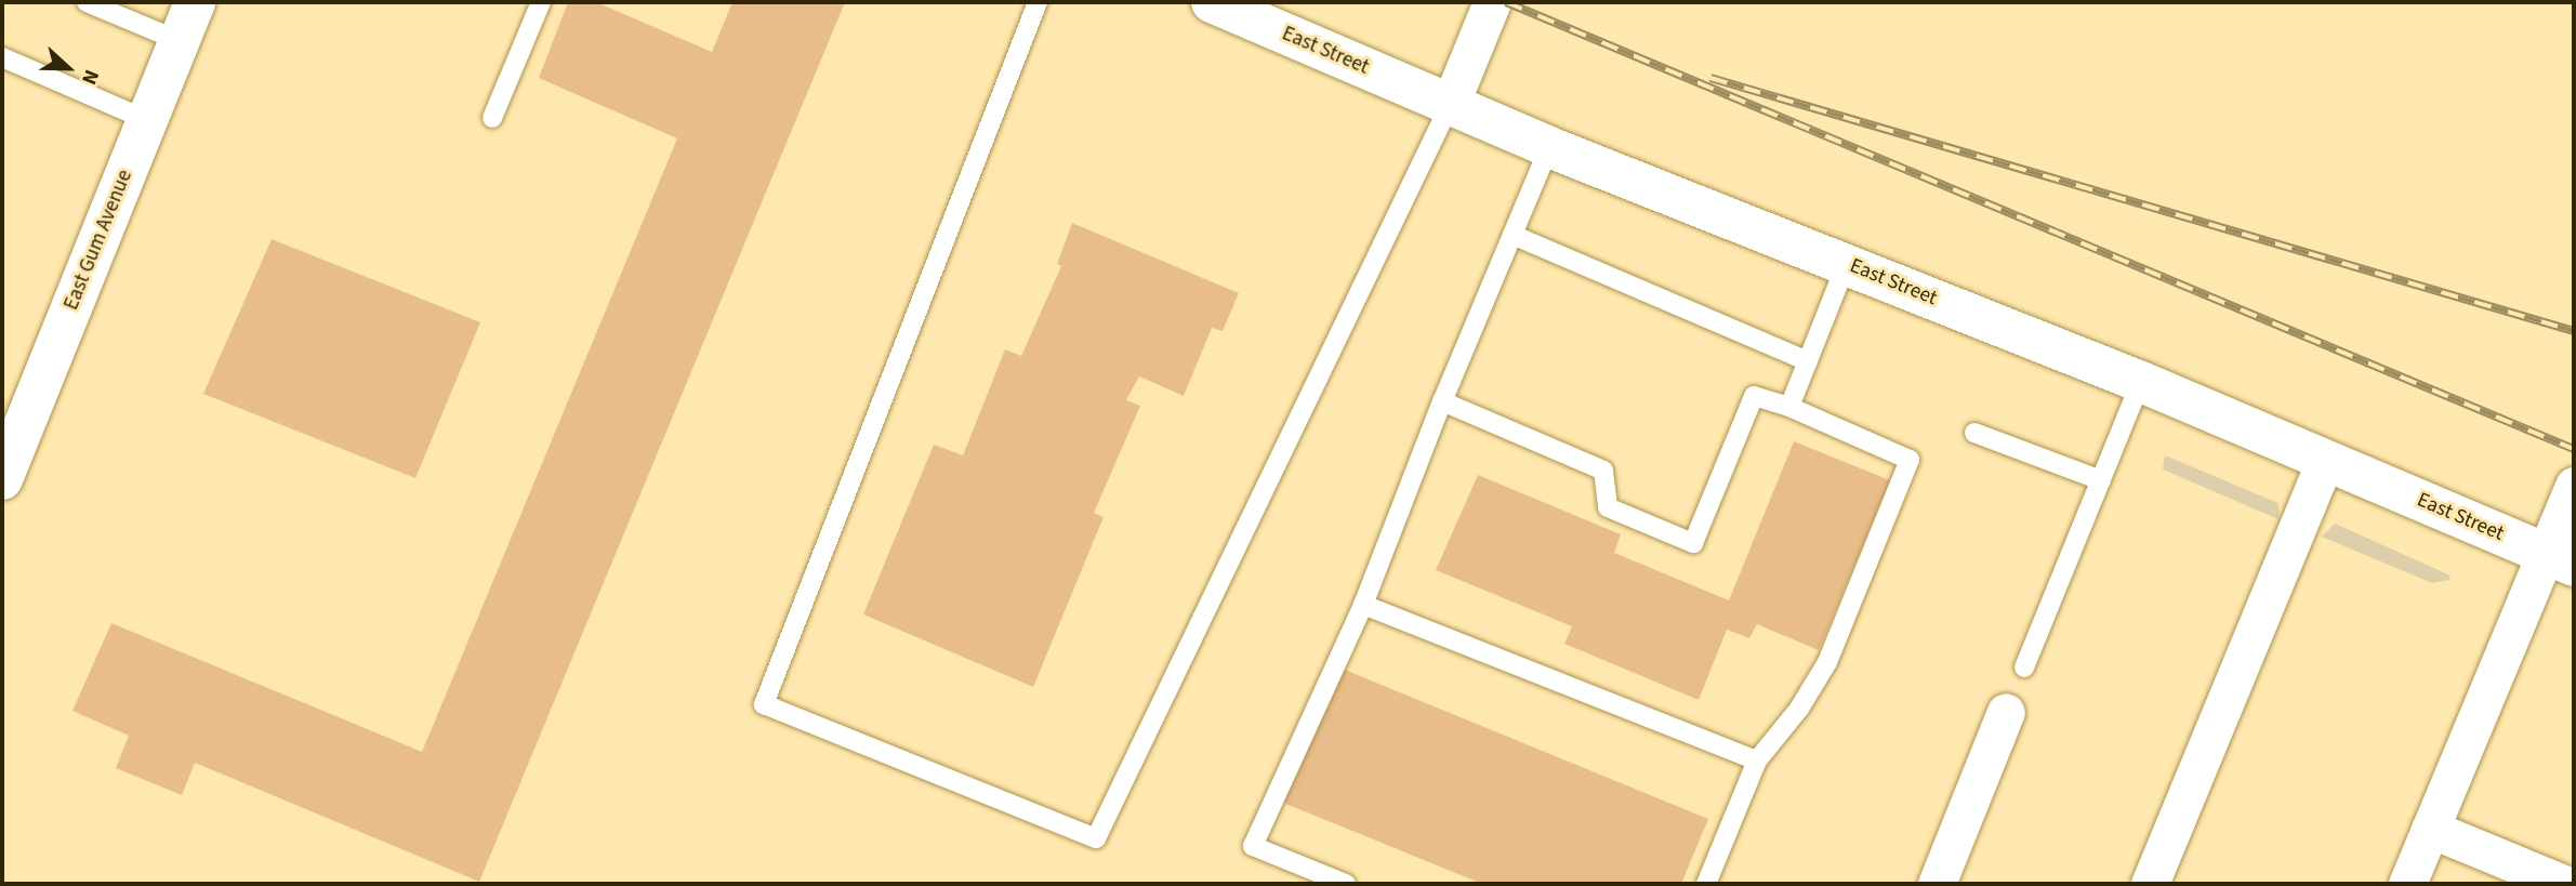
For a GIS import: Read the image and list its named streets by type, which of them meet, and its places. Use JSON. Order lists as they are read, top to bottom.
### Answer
{
  "streets": {
    "main road": ["East Street", "East Gum Avenue"]
  },
  "north": "right"
}
